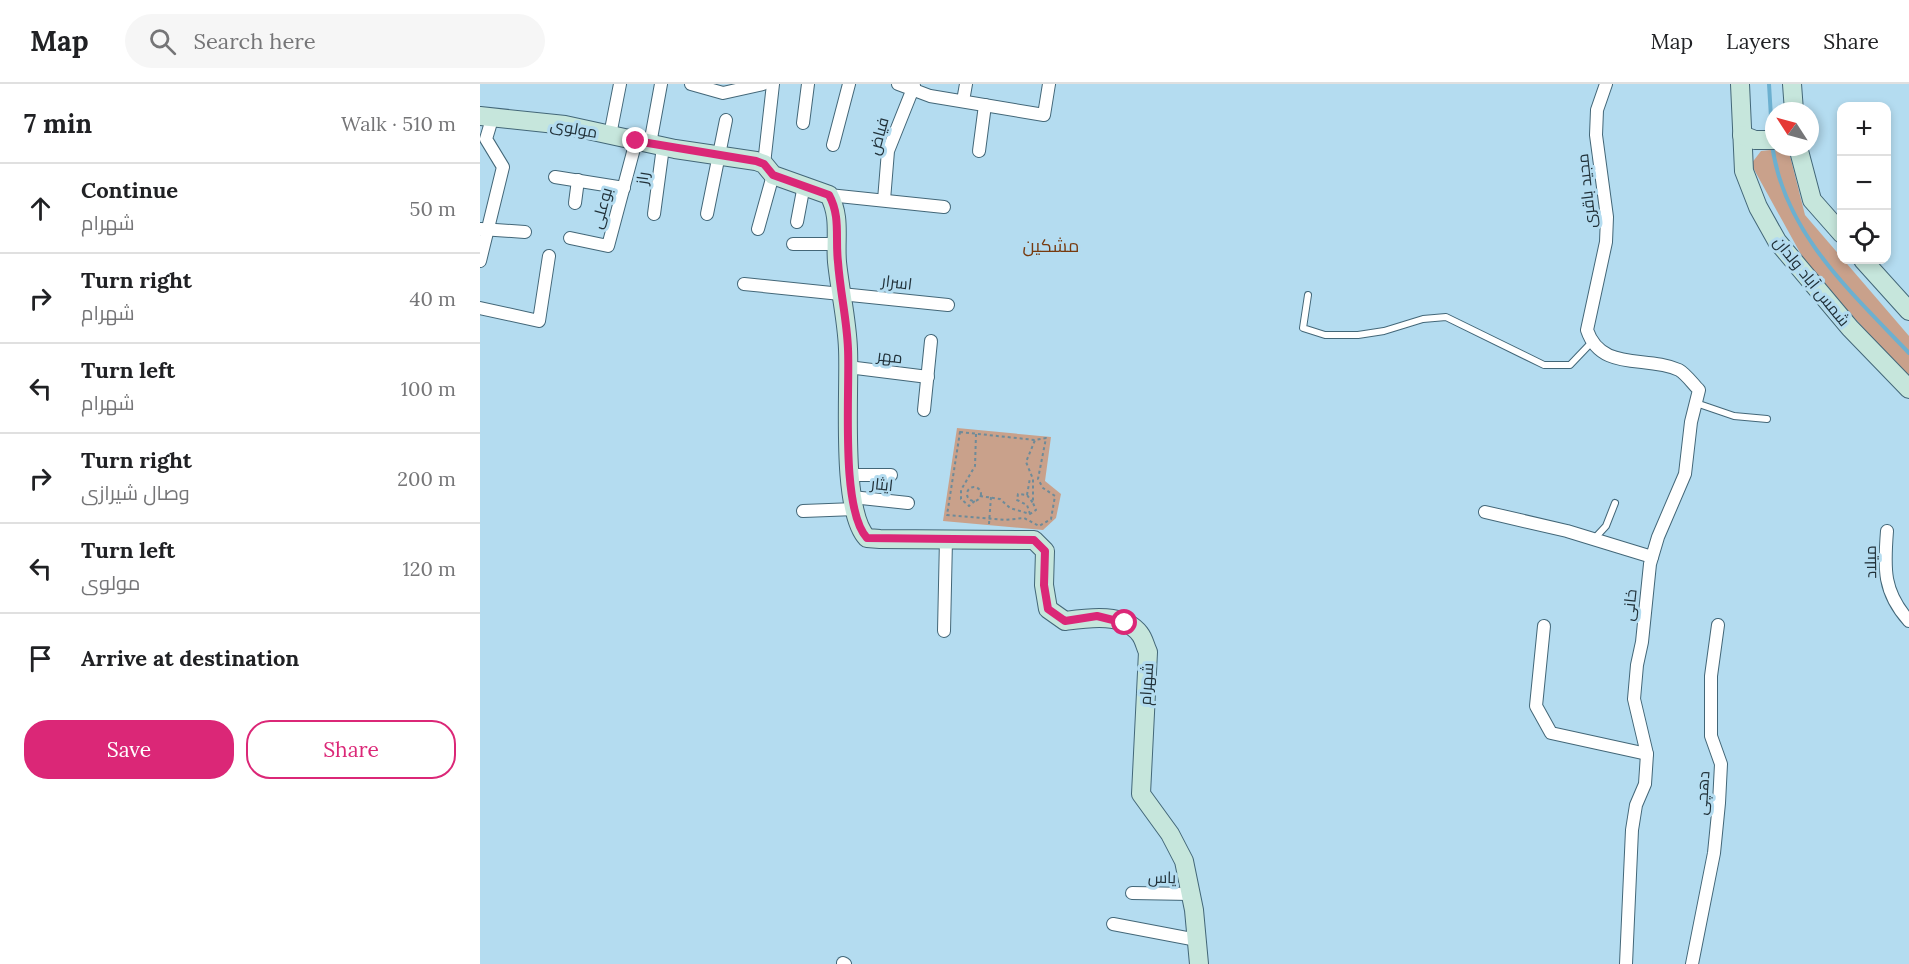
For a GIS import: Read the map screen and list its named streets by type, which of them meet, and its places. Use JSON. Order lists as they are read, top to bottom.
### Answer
{
  "streets": {
    "street": [
      "مولوی",
      "فیاض",
      "راز",
      "مجید باقری",
      "بوعلی",
      "شمس آباد ولدان",
      "اسرار",
      "مهر",
      "ایثار",
      "میلاد",
      "خانی",
      "شهرام",
      "دهچی",
      "یاس"
    ]
  },
  "crossings": [
    ["مولوی", "فیاض"],
    ["مولوی", "راز"],
    ["مولوی", "بوعلی"],
    ["راز", "بوعلی"],
    ["ایثار", "شهرام"],
    ["شهرام", "یاس"]
  ],
  "districts": ["مشکین"],
  "north": "top left",
  "page": {
    "header": "Map",
    "search": "Search here",
    "nav": ["Map", "Layers", "Share"],
    "heading": ["7 min", "Walk · 510 m"],
    "map_buttons": ["+", "−"],
    "list": [
      ["Continue", "شهرام", "50 m"],
      ["Turn right", "شهرام", "40 m"],
      ["Turn left", "شهرام", "100 m"],
      ["Turn right", "وصال شیرازی", "200 m"],
      ["Turn left", "مولوی", "120 m"],
      "Arrive at destination"
    ],
    "buttons": ["Save", "Share"]
  }
}
